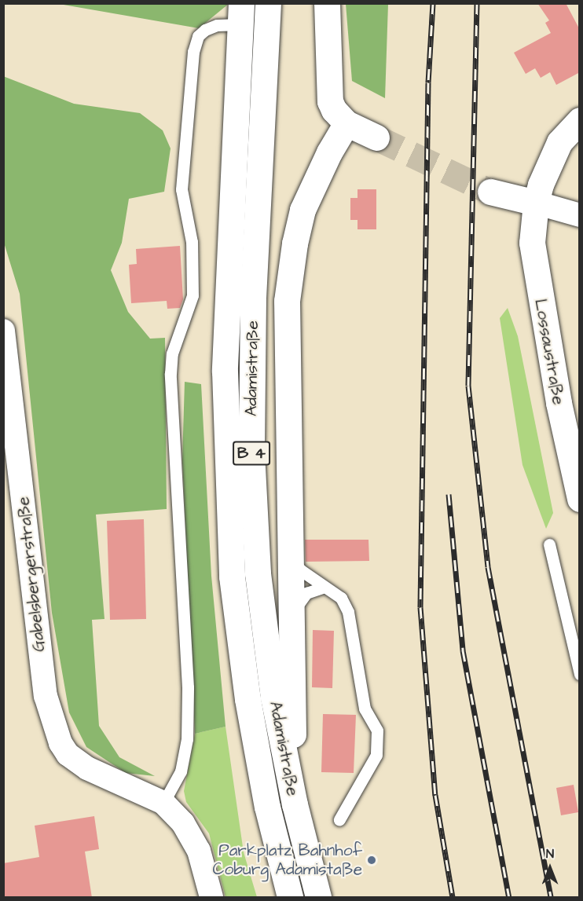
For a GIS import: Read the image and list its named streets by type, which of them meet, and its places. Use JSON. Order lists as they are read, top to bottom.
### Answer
{
  "streets": {
    "main road": ["Lossaustraße", "Adamistraße", "B 4"],
    "street": ["Gabelsbergerstraße"]
  },
  "crossings": [
    ["Adamistraße", "Gabelsbergerstraße"]
  ],
  "places": ["Parkplatz Bahnhof Coburg Adamistaße"],
  "north": "top"
}
